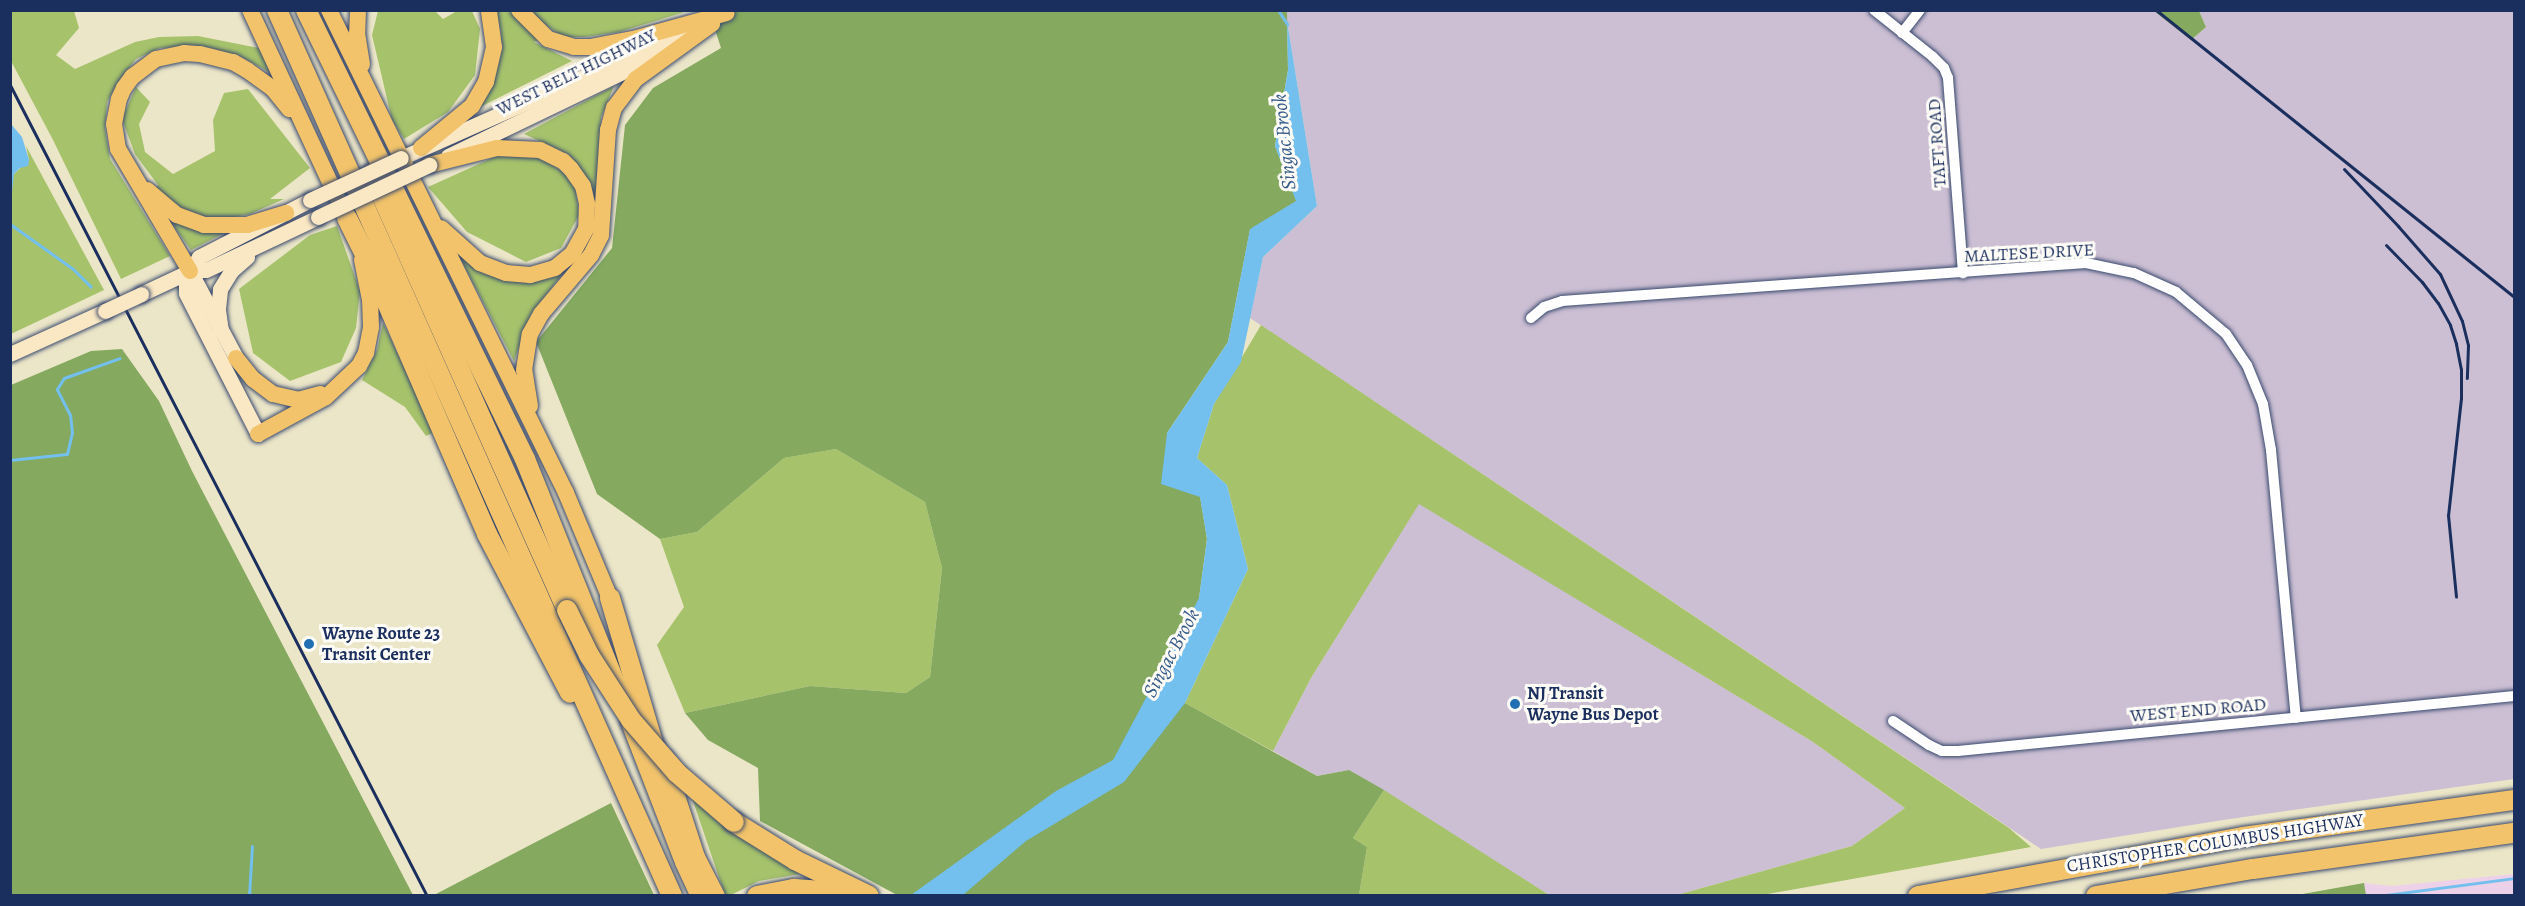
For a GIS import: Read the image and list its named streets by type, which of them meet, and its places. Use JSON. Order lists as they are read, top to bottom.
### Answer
{
  "streets": {
    "highway": ["CHRISTOPHER COLUMBUS HIGHWAY"],
    "main road": ["WEST BELT HIGHWAY"],
    "street": ["TAFT ROAD", "MALTESE DRIVE", "WEST END ROAD"]
  },
  "crossings": [
    ["TAFT ROAD", "MALTESE DRIVE"],
    ["MALTESE DRIVE", "WEST END ROAD"]
  ],
  "water": ["Singac Brook"],
  "places": ["Wayne Route 23 Transit Center", "NJ Transit Wayne Bus Depot"]
}
